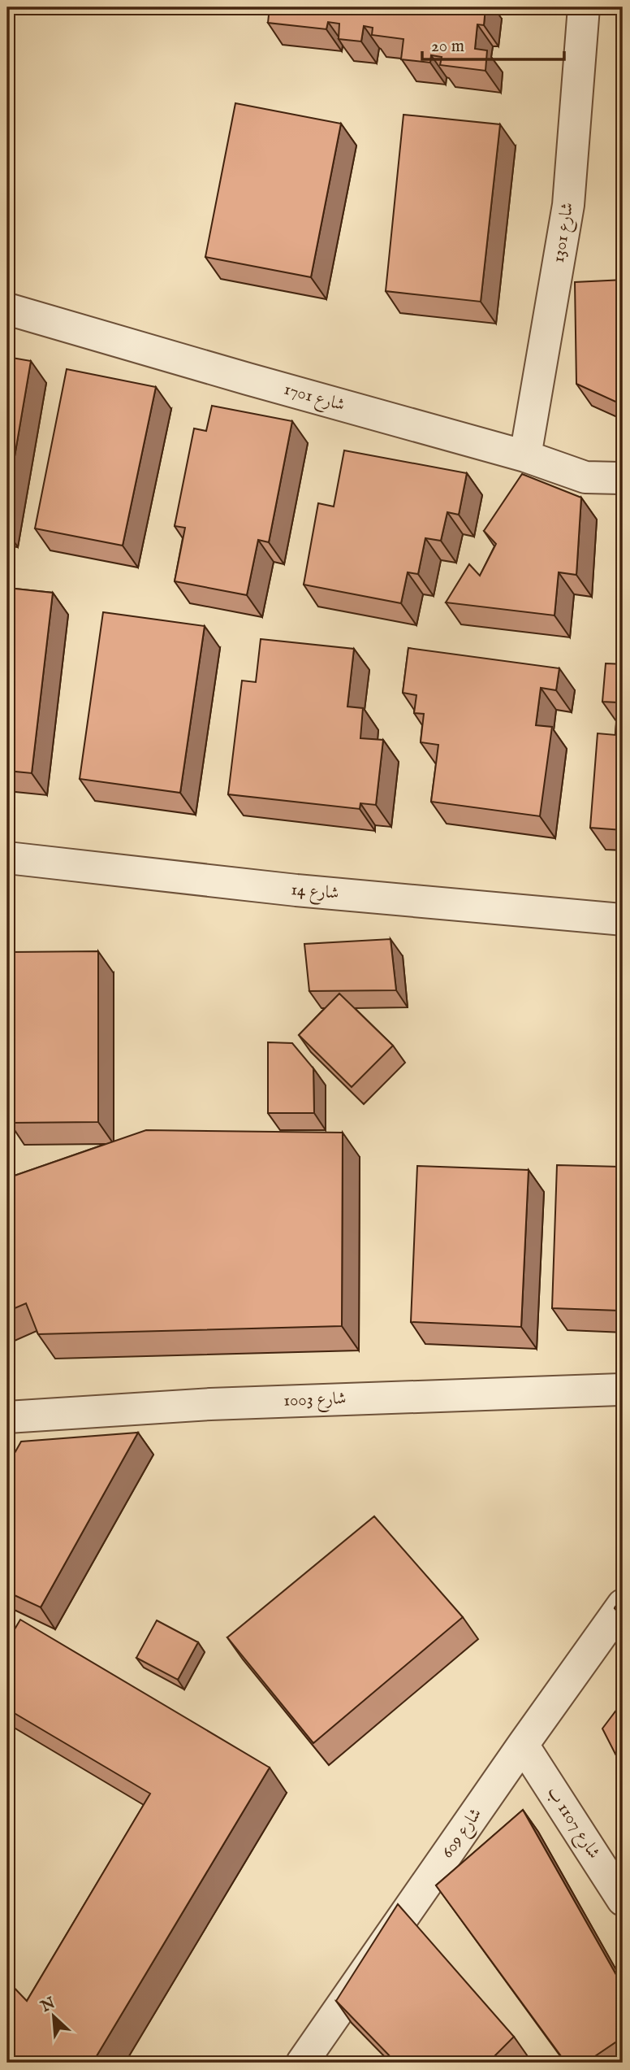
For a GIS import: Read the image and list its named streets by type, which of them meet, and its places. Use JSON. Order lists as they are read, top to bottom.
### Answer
{
  "streets": {
    "street": [
      "شارع 1301",
      "شارع 1701",
      "شارع 14",
      "شارع 1003",
      "شارع 1107 ب",
      "شارع 609"
    ]
  },
  "crossings": [
    ["شارع 1301", "شارع 1701"],
    ["شارع 1107 ب", "شارع 609"]
  ],
  "scale_bar": "20 m",
  "north": "top left"
}
